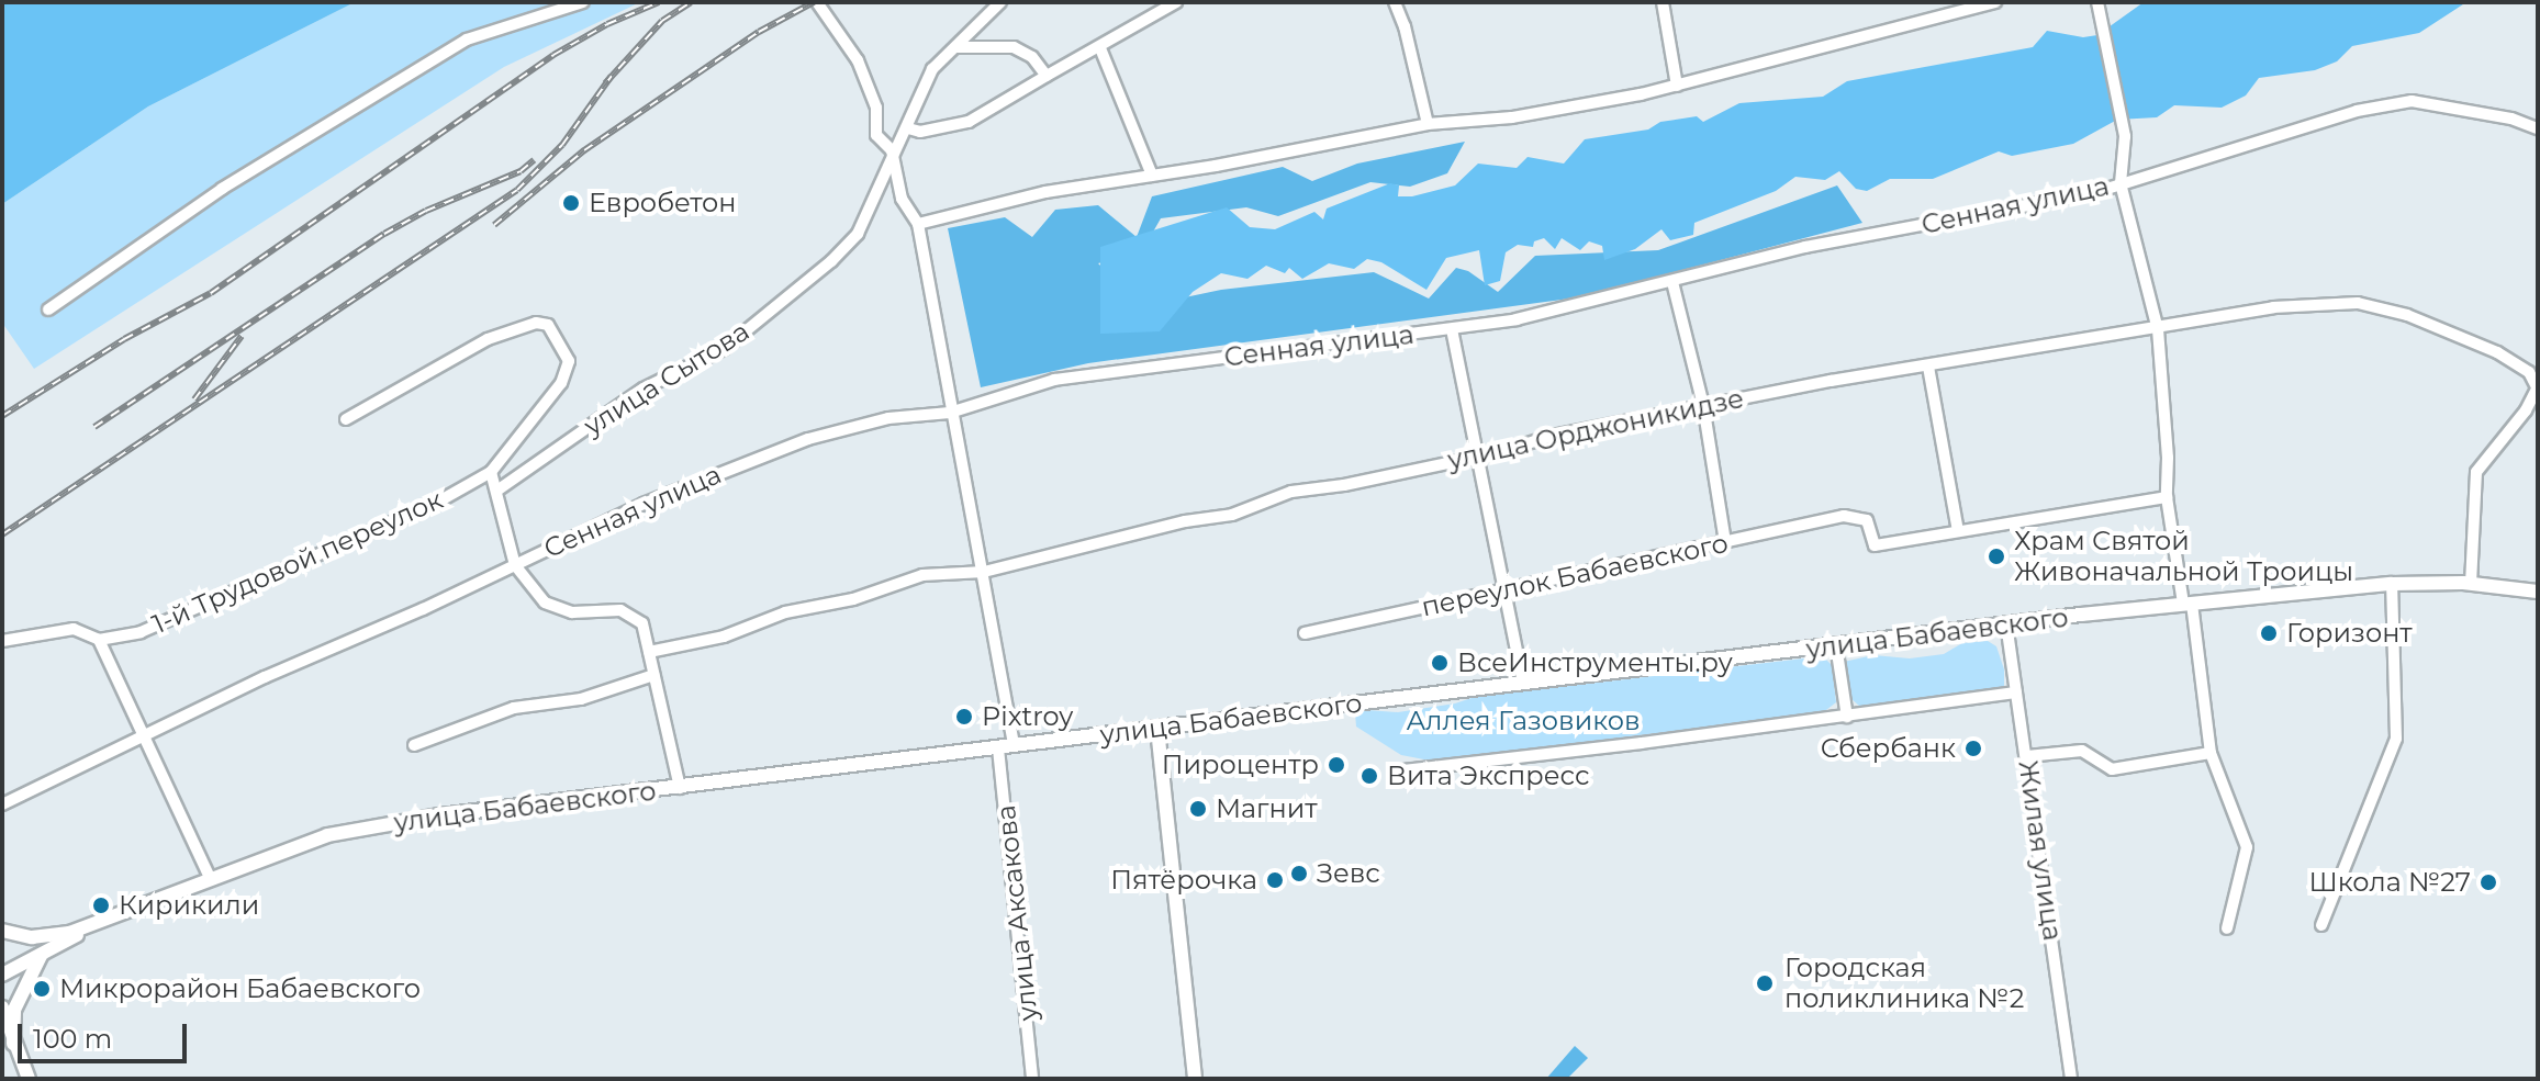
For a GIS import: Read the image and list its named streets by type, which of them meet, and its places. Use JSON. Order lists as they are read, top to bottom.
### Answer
{
  "streets": {
    "main road": ["улица Бабаевского"],
    "street": [
      "Сенная улица",
      "улица Сытова",
      "улица Орджоникидзе",
      "1-й Трудовой переулок",
      "переулок Бабаевского",
      "Жилая улица",
      "улица Аксакова"
    ]
  },
  "crossings": [
    ["улица Бабаевского", "Жилая улица"],
    ["улица Бабаевского", "улица Аксакова"]
  ],
  "parks": ["Аллея Газовиков"],
  "places": [
    "Евробетон",
    "Храм Святой Живоначальной Троицы",
    "Горизонт",
    "ВсеИнструменты.ру",
    "Pixtroy",
    "Сбербанк",
    "Пироцентр",
    "Вита Экспресс",
    "Магнит",
    "Зевс",
    "Пятёрочка",
    "Школа №27",
    "Кирикили",
    "Городская поликлиника №2",
    "Микрорайон Бабаевского"
  ],
  "scale_bar": "100 m"
}
